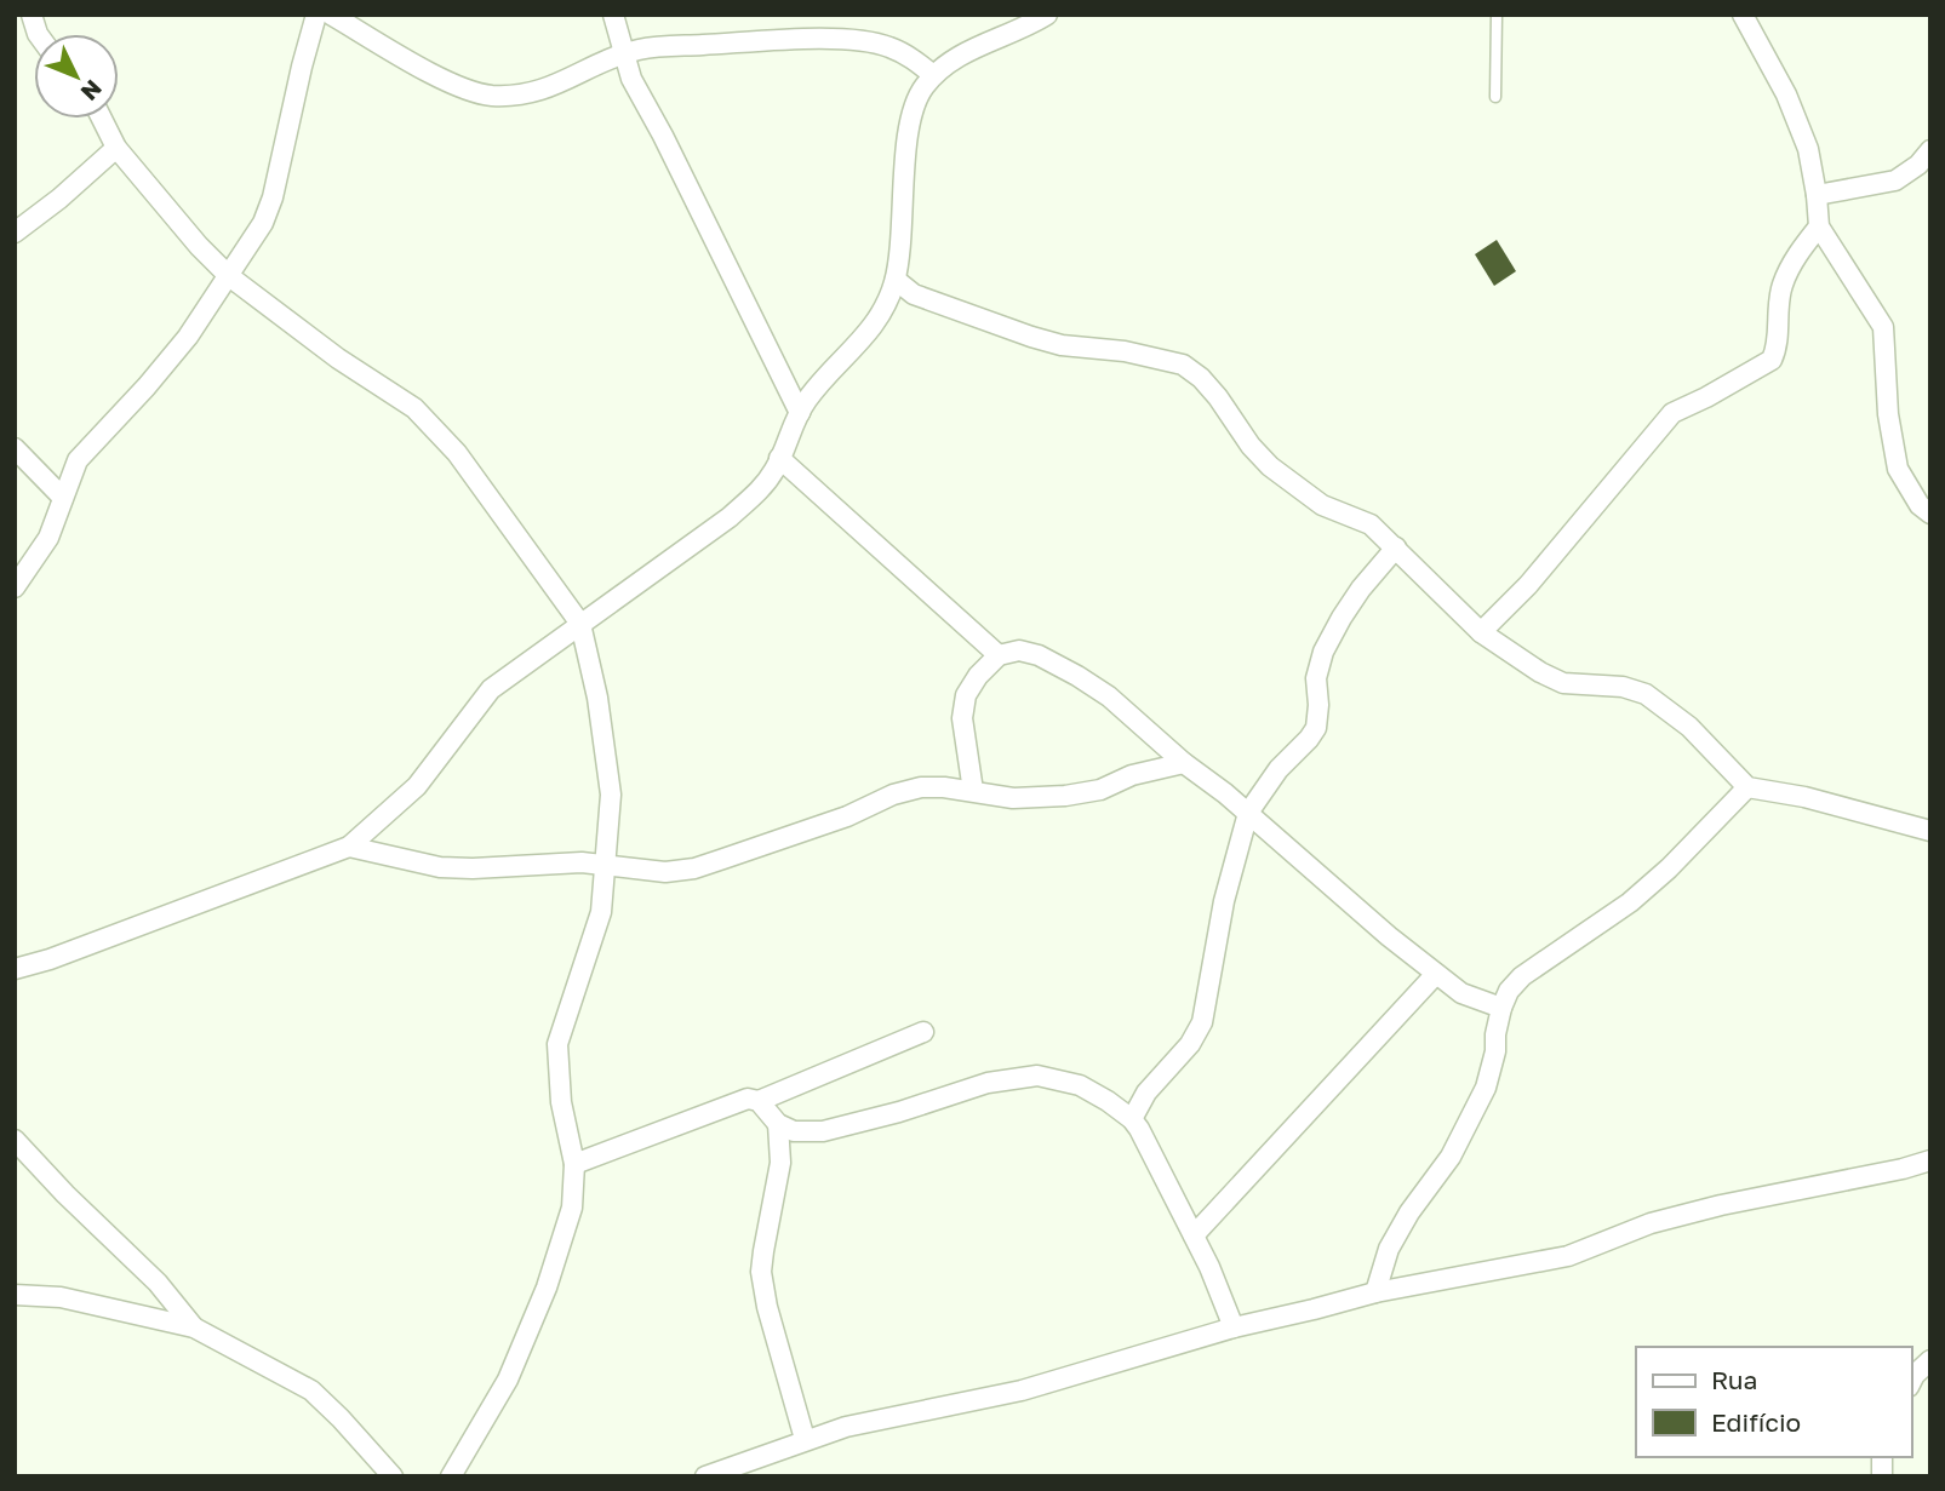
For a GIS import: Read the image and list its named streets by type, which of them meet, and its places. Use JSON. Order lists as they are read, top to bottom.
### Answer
{
  "legend": ["Rua", "Edifício"],
  "north": "bottom right"
}
